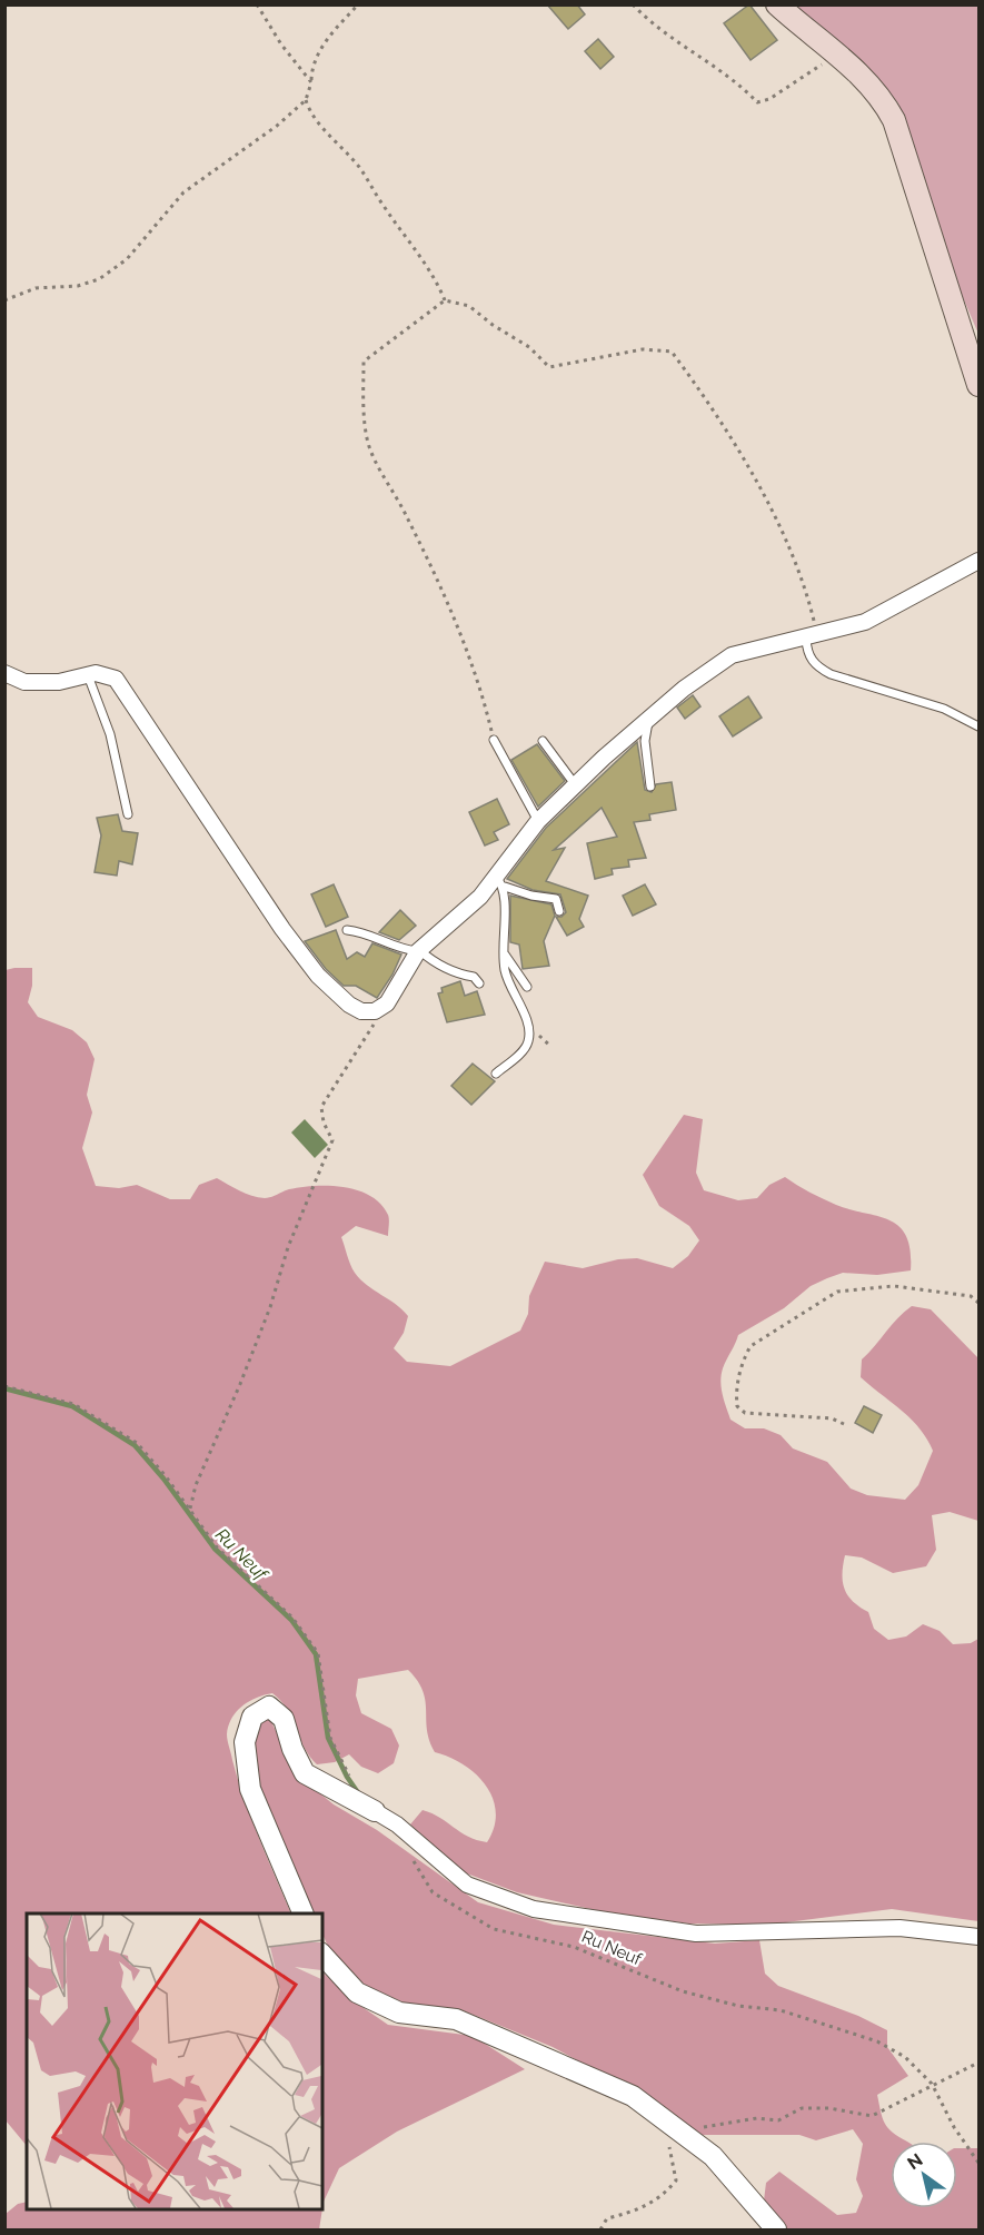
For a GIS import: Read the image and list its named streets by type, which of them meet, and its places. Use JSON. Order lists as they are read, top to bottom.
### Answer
{
  "streets": {
    "path": ["Ru Neuf"]
  },
  "water": ["Ru Neuf"],
  "north": "top left"
}
